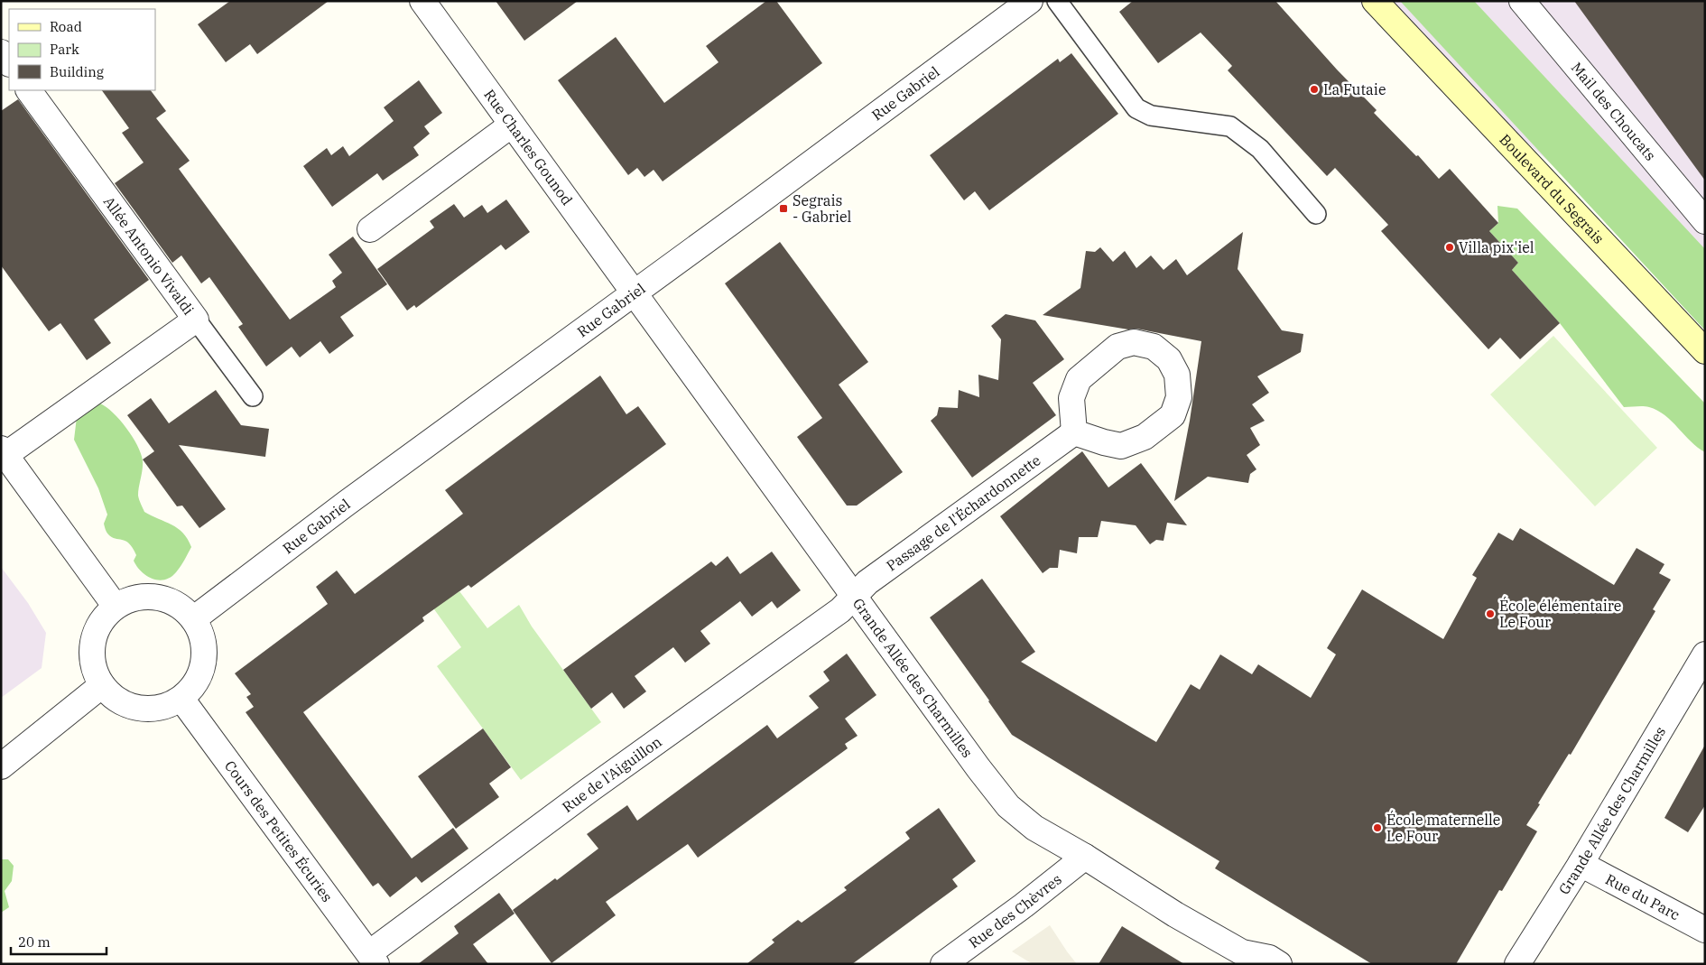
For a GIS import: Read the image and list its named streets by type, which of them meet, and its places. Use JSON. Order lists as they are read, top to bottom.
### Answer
{
  "streets": {
    "street": [
      "Rue Gabriel",
      "Mail des Choucats",
      "Rue Charles Gounod",
      "Boulevard du Segrais",
      "Allée Antonio Vivaldi",
      "Passage de l'Échardonnette",
      "Grande Allée des Charmilles",
      "Rue de l'Aiguillon",
      "Cours des Petites Écuries",
      "Rue du Parc",
      "Rue des Chèvres"
    ]
  },
  "crossings": [
    ["Rue Gabriel", "Rue Charles Gounod"],
    ["Rue Gabriel", "Grande Allée des Charmilles"],
    ["Rue Gabriel", "Cours des Petites Écuries"],
    ["Rue Charles Gounod", "Grande Allée des Charmilles"],
    ["Passage de l'Échardonnette", "Grande Allée des Charmilles"],
    ["Passage de l'Échardonnette", "Rue de l'Aiguillon"],
    ["Grande Allée des Charmilles", "Rue de l'Aiguillon"],
    ["Grande Allée des Charmilles", "Rue du Parc"],
    ["Grande Allée des Charmilles", "Rue des Chèvres"],
    ["Rue de l'Aiguillon", "Cours des Petites Écuries"]
  ],
  "places": {
    "other": [
      "La Futaie",
      "Villa pix'iel",
      "École élémentaire Le Four",
      "École maternelle Le Four"
    ],
    "transit": ["Segrais - Gabriel"]
  },
  "legend": ["Road", "Park", "Building"],
  "scale_bar": "20 m"
}
